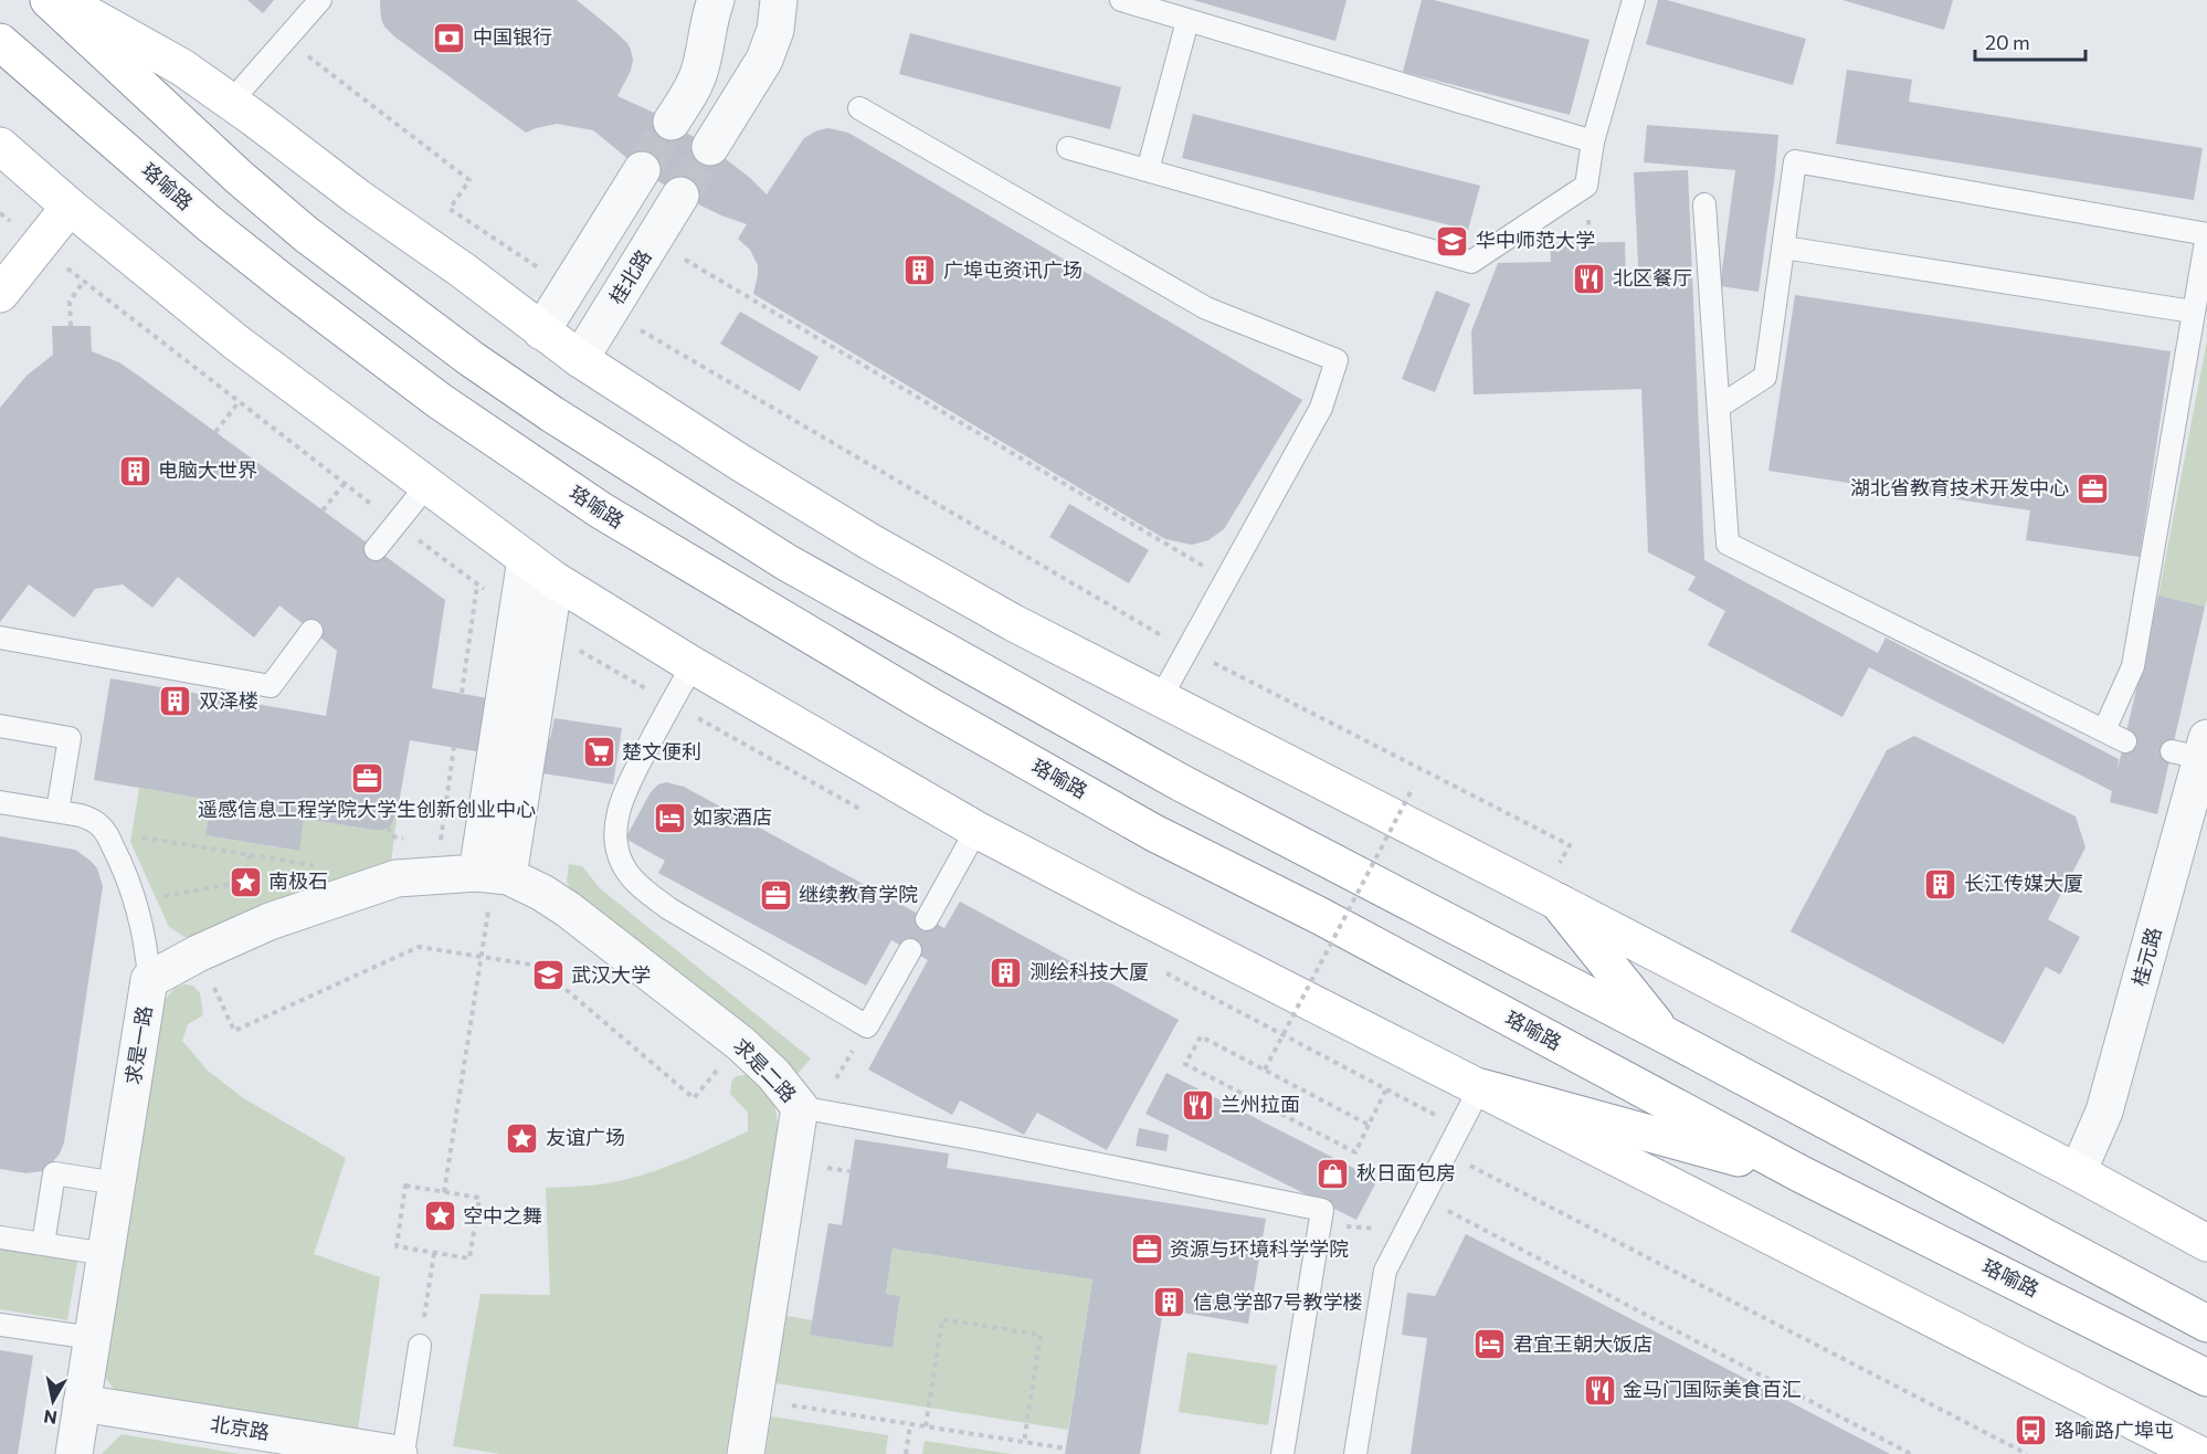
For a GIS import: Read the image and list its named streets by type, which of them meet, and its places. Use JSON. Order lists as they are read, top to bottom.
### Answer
{
  "streets": {
    "main road": ["珞喻路"],
    "street": [
      "桂北路",
      "桂元路",
      "求是一路",
      "求是二路",
      "北京路"
    ]
  },
  "crossings": [
    ["求是一路", "求是二路"],
    ["求是一路", "北京路"]
  ],
  "places": {
    "bank": ["中国银行"],
    "school or university": ["华中师范大学", "武汉大学"],
    "building": [
      "广埠屯资讯广场",
      "电脑大世界",
      "双泽楼",
      "长江传媒大厦",
      "测绘科技大厦",
      "信息学部7号教学楼"
    ],
    "restaurant": ["北区餐厅", "兰州拉面", "金马门国际美食百汇"],
    "office": [
      "湖北省教育技术开发中心",
      "遥感信息工程学院大学生创新创业中心",
      "继续教育学院",
      "资源与环境科学学院"
    ],
    "supermarket": ["楚文便利"],
    "hotel": ["如家酒店", "君宜王朝大饭店"],
    "place": ["南极石", "友谊广场", "空中之舞"],
    "shop": ["秋日面包房"],
    "bus stop": ["珞喻路广埠屯"]
  },
  "scale_bar": "20 m",
  "north": "bottom"
}
